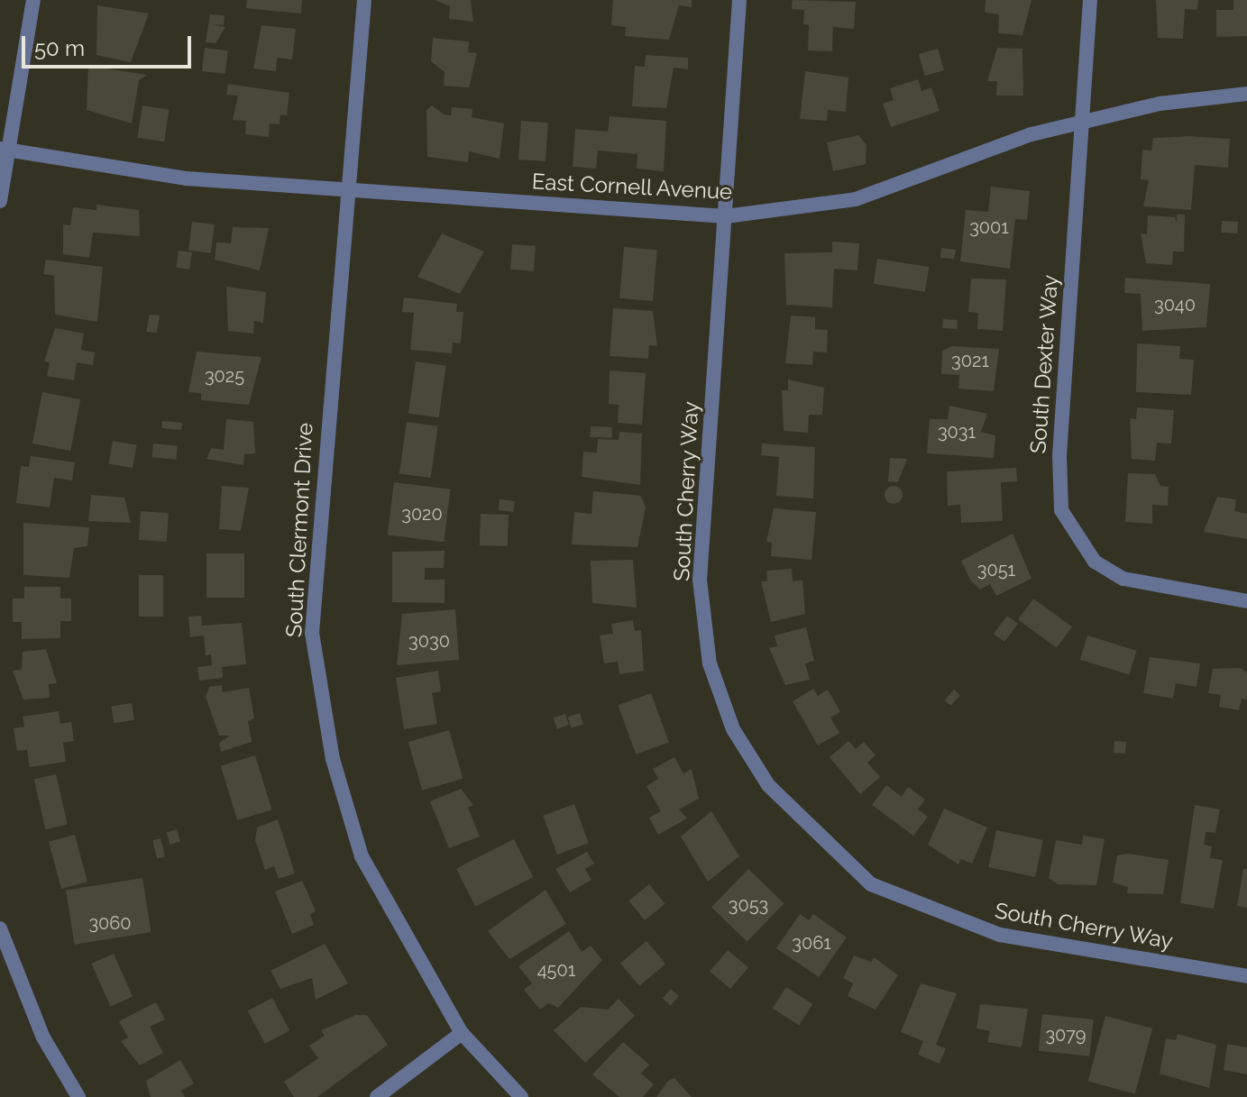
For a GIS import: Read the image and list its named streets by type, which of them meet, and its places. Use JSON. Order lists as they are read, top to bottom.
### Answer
{
  "streets": {
    "street": [
      "East Cornell Avenue",
      "South Dexter Way",
      "South Cherry Way",
      "South Clermont Drive"
    ]
  },
  "crossings": [
    ["East Cornell Avenue", "South Dexter Way"],
    ["East Cornell Avenue", "South Cherry Way"],
    ["East Cornell Avenue", "South Clermont Drive"]
  ],
  "house_numbers": [
    "3001",
    "3040",
    "3021",
    "3025",
    "3031",
    "3020",
    "3051",
    "3030",
    "3053",
    "3060",
    "3061",
    "4501",
    "3079"
  ],
  "scale_bar": "50 m"
}
